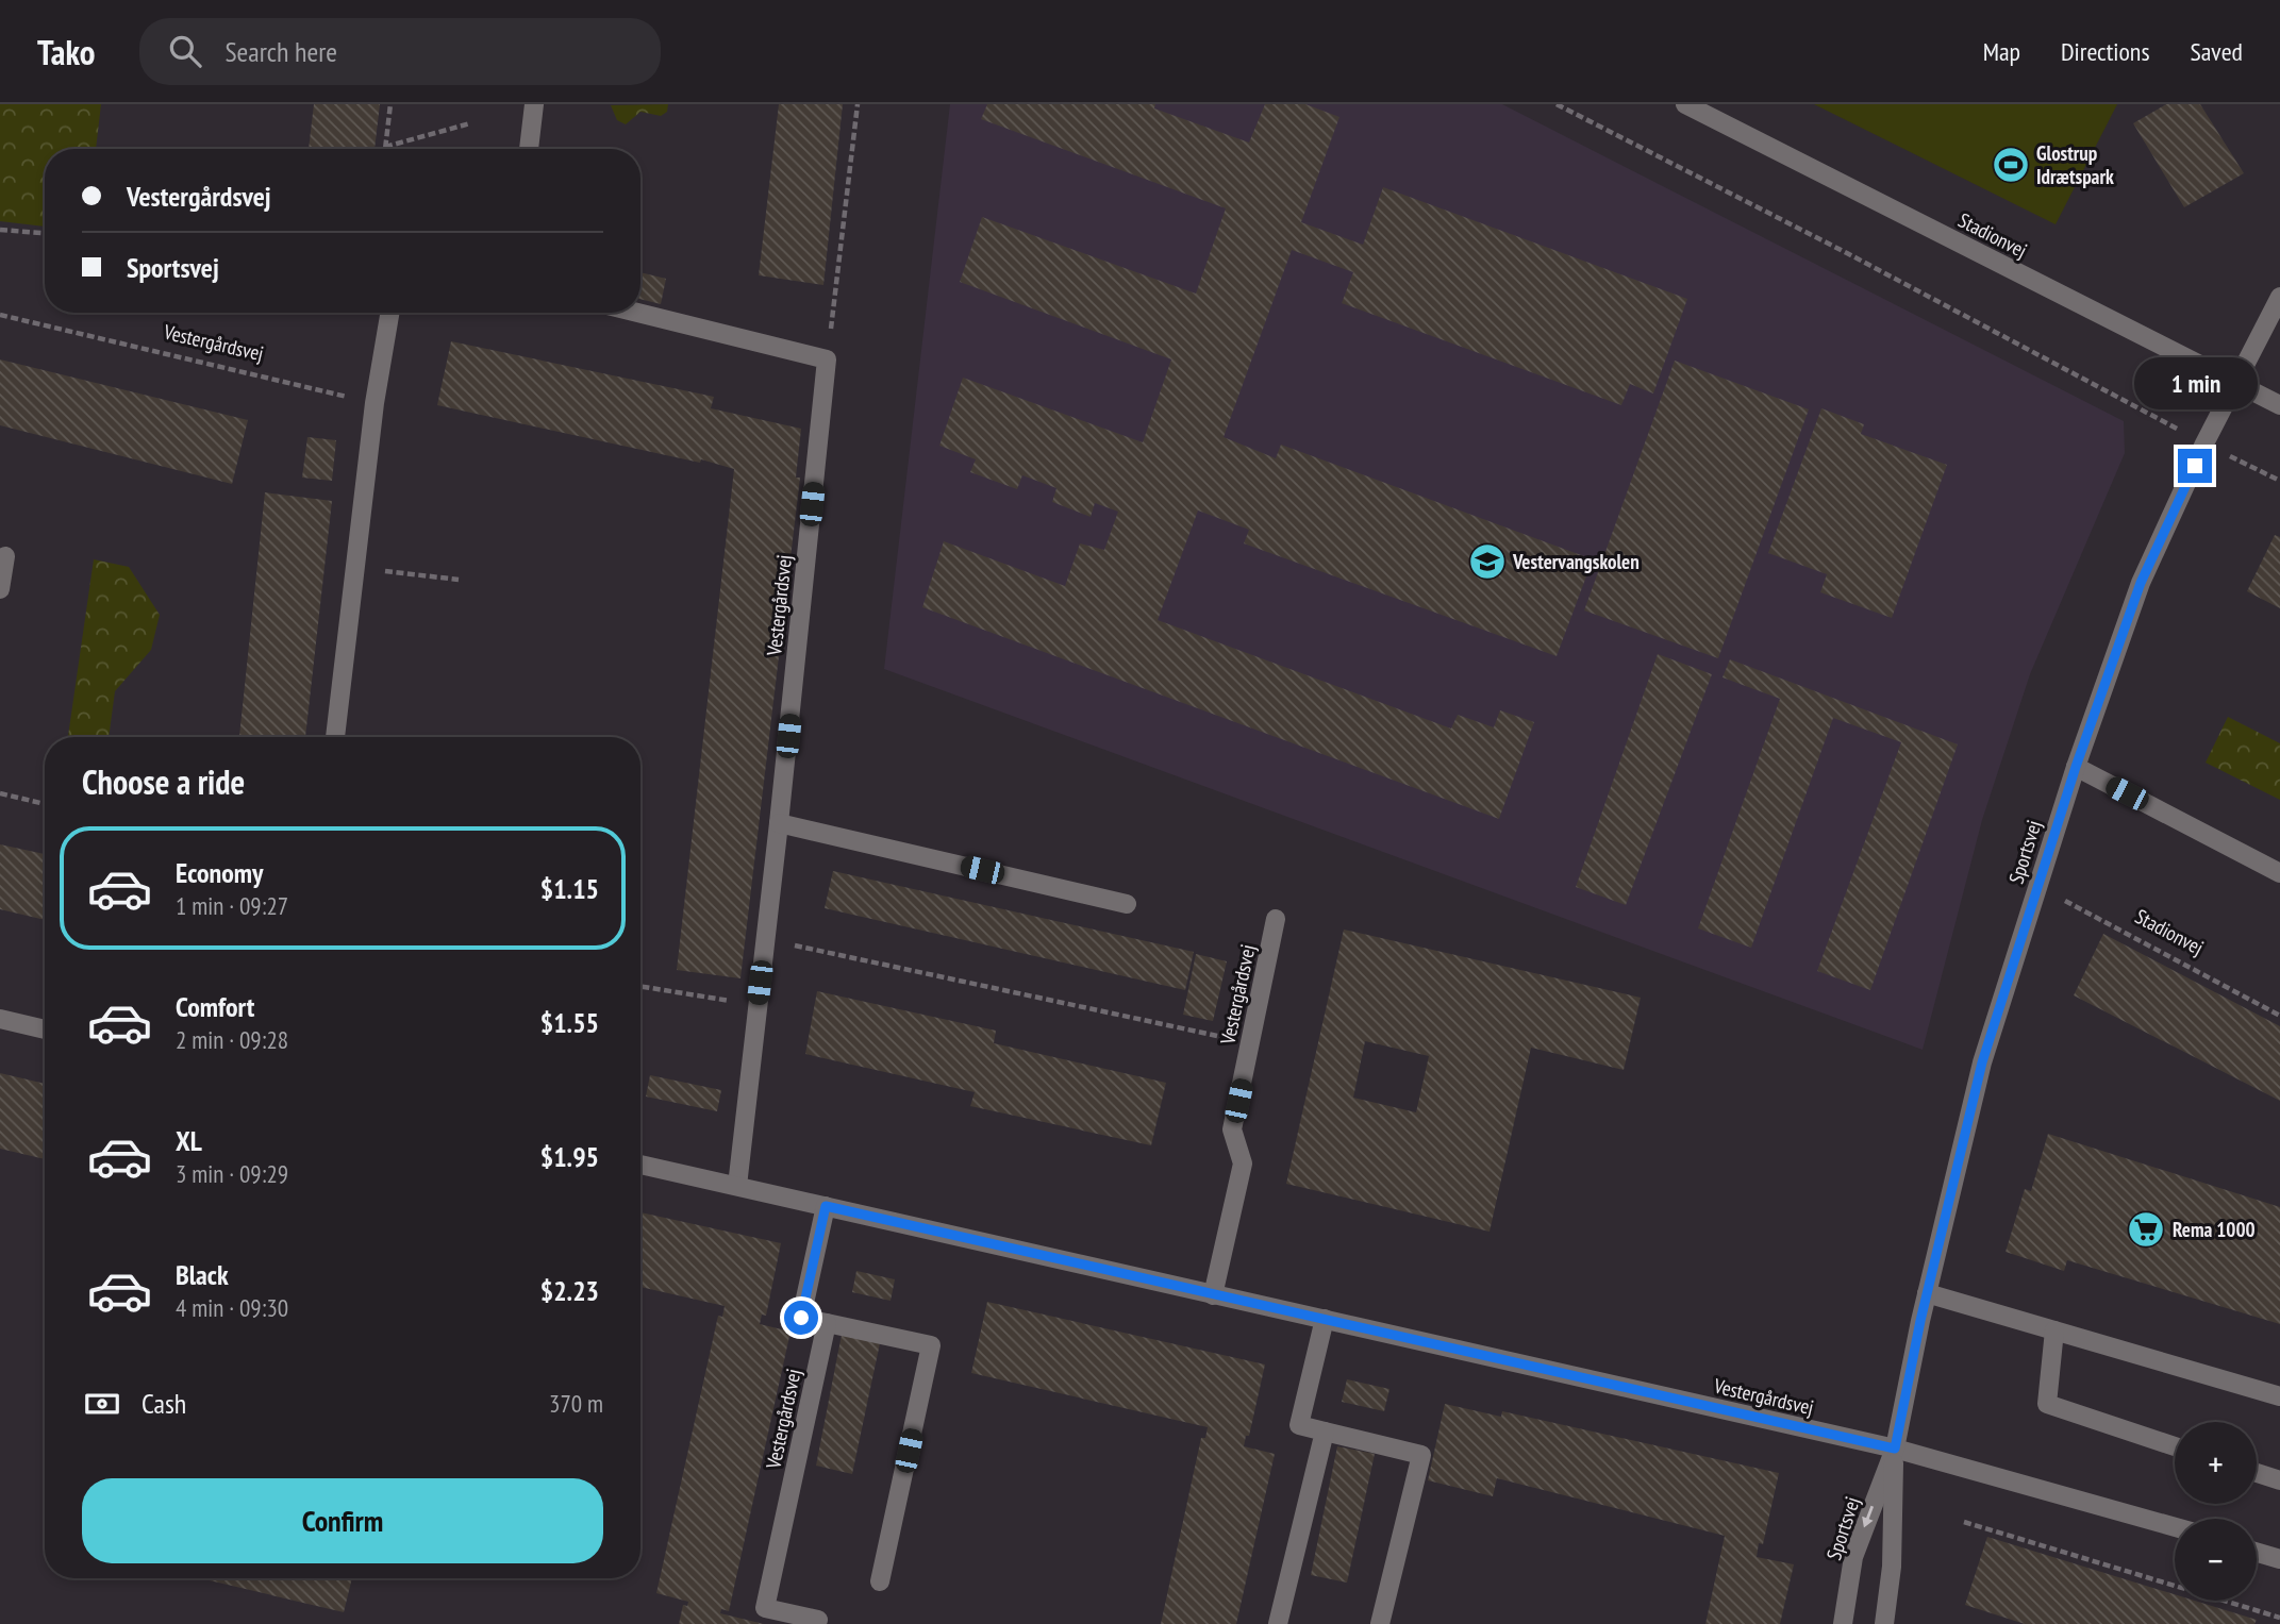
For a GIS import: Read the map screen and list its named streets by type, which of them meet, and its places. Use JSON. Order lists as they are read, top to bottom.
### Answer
{
  "streets": {
    "street": ["Stadionvej", "Vestergårdsvej", "Sportsvej"]
  },
  "crossings": [
    ["Stadionvej", "Sportsvej"],
    ["Vestergårdsvej", "Sportsvej"]
  ],
  "places": {
    "sports": ["Glostrup Idrætspark"],
    "school or university": ["Vestervangskolen"],
    "supermarket": ["Rema 1000"]
  },
  "page": {
    "header": "Tako",
    "search": "Search here",
    "nav": ["Map", "Directions", "Saved"],
    "banner": ["Vestergårdsvej", "Sportsvej"],
    "bubble": "1 min",
    "heading": "Choose a ride",
    "list": [
      {
        "name": "Economy",
        "note": "1 min · 09:27",
        "value": "$1.15"
      },
      {
        "name": "Comfort",
        "note": "2 min · 09:28",
        "value": "$1.55"
      },
      {
        "name": "XL",
        "note": "3 min · 09:29",
        "value": "$1.95"
      },
      {
        "name": "Black",
        "note": "4 min · 09:30",
        "value": "$2.23"
      }
    ],
    "pay": ["Cash", "370 m"],
    "map_buttons": ["+", "−"],
    "buttons": "Confirm"
  }
}
